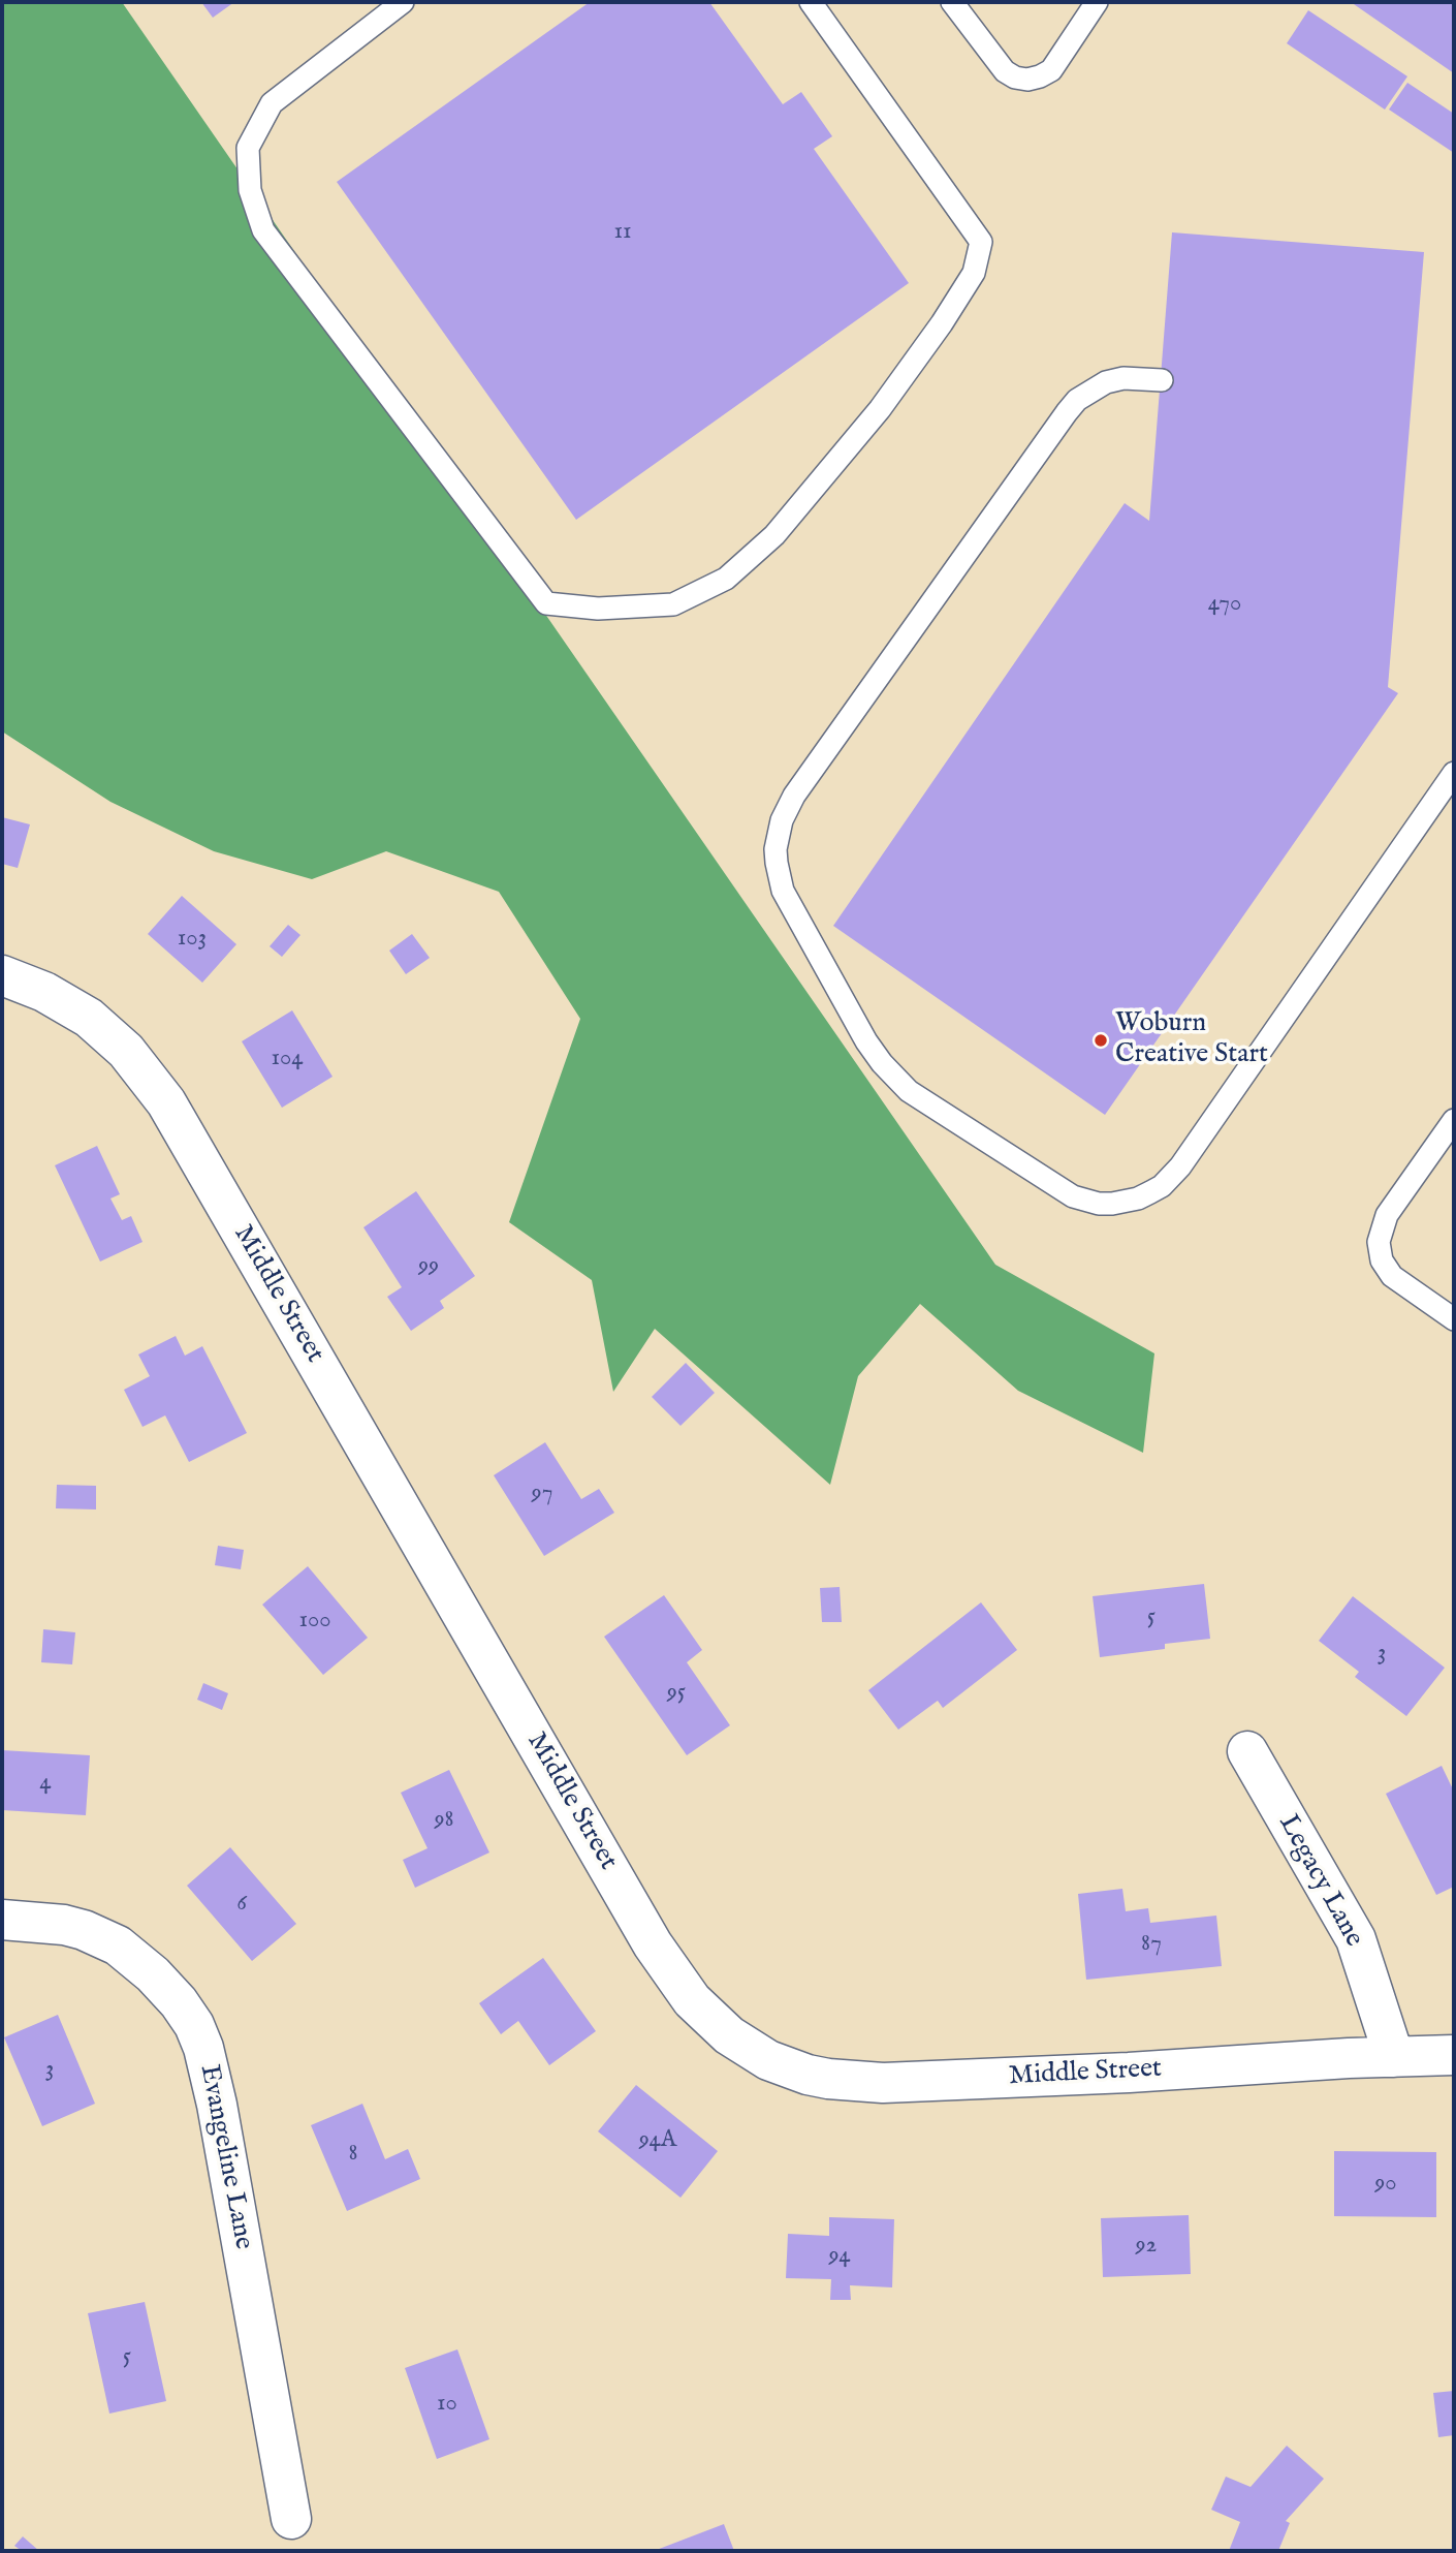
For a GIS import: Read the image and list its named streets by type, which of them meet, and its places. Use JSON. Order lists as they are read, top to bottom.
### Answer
{
  "streets": {
    "street": ["Middle Street", "Legacy Lane", "Evangeline Lane"]
  },
  "crossings": [
    ["Middle Street", "Legacy Lane"]
  ],
  "places": ["Woburn Creative Start"],
  "house_numbers": [
    "11",
    "470",
    "103",
    "104",
    "99",
    "97",
    "5",
    "100",
    "3",
    "95",
    "4",
    "98",
    "6",
    "87",
    "3",
    "94A",
    "8",
    "90",
    "92",
    "94",
    "5",
    "10"
  ]
}
